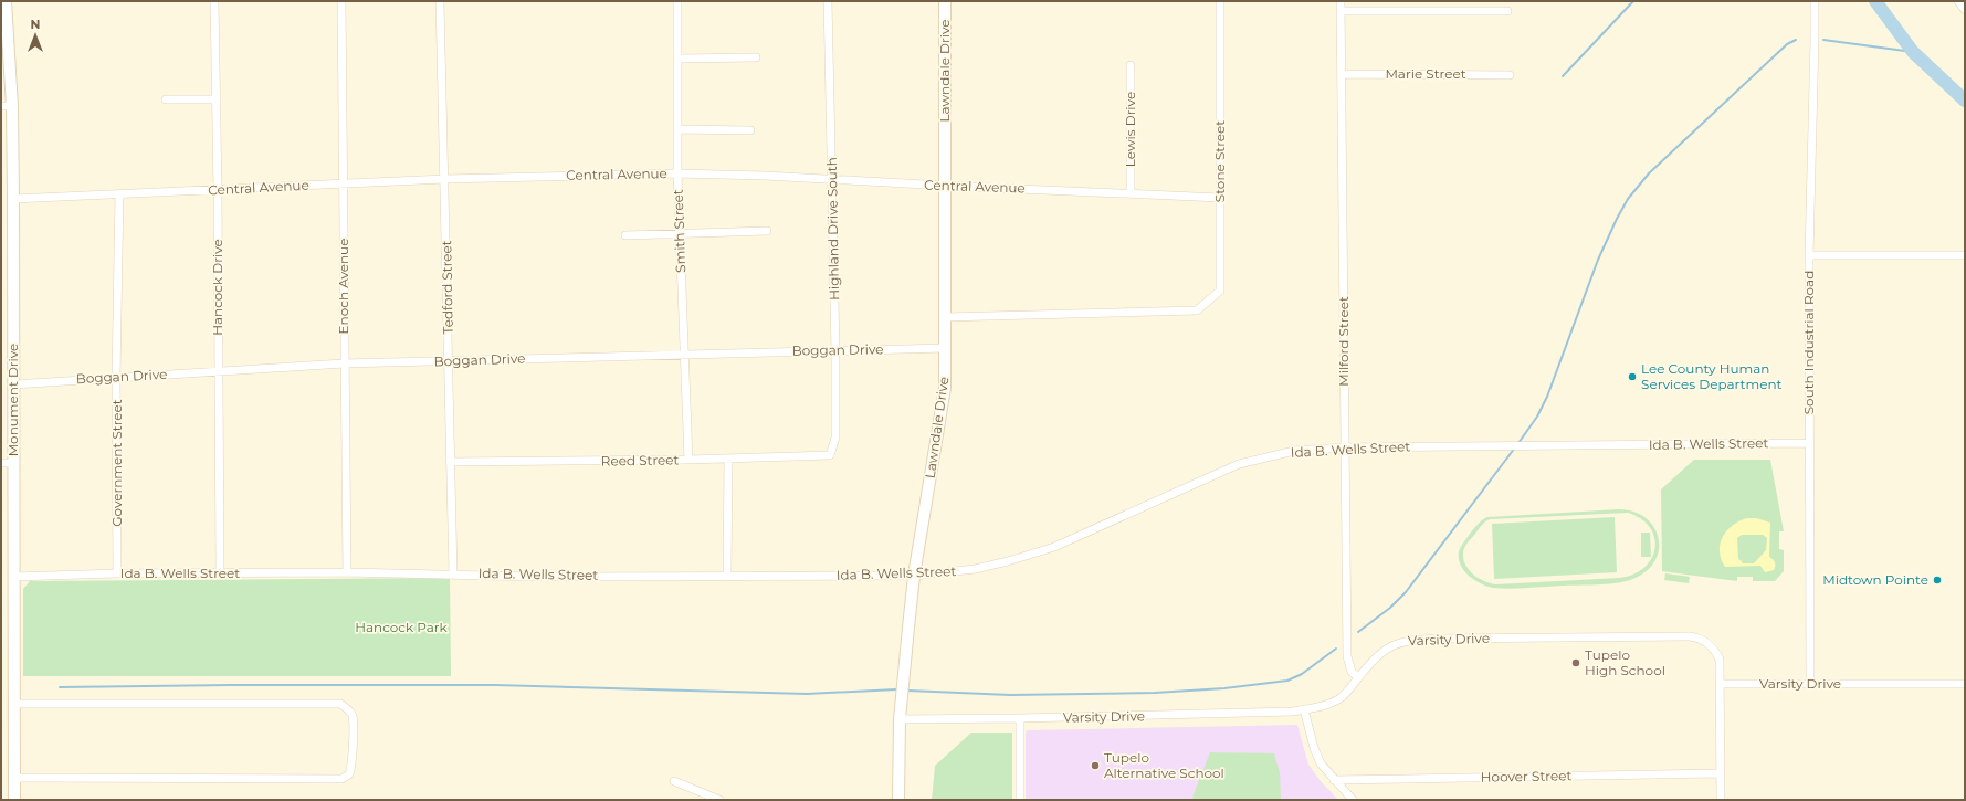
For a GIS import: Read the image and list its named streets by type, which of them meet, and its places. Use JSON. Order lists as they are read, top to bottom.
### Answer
{
  "streets": {
    "street": [
      "Lawndale Drive",
      "Marie Street",
      "Lewis Drive",
      "Stone Street",
      "Central Avenue",
      "Highland Drive South",
      "Smith Street",
      "Enoch Avenue",
      "Hancock Drive",
      "Tedford Street",
      "Milford Street",
      "South Industrial Road",
      "Boggan Drive",
      "Monument Drive",
      "Ida B. Wells Street",
      "Reed Street",
      "Government Street",
      "Varsity Drive",
      "Hoover Street"
    ]
  },
  "crossings": [
    ["Lawndale Drive", "Stone Street"],
    ["Lawndale Drive", "Central Avenue"],
    ["Lawndale Drive", "Boggan Drive"],
    ["Lawndale Drive", "Ida B. Wells Street"],
    ["Lawndale Drive", "Varsity Drive"],
    ["Marie Street", "Milford Street"],
    ["Lewis Drive", "Central Avenue"],
    ["Stone Street", "Central Avenue"],
    ["Central Avenue", "Highland Drive South"],
    ["Central Avenue", "Smith Street"],
    ["Central Avenue", "Enoch Avenue"],
    ["Central Avenue", "Hancock Drive"],
    ["Central Avenue", "Tedford Street"],
    ["Central Avenue", "Monument Drive"],
    ["Central Avenue", "Government Street"],
    ["Highland Drive South", "Boggan Drive"],
    ["Highland Drive South", "Reed Street"],
    ["Smith Street", "Boggan Drive"],
    ["Smith Street", "Reed Street"],
    ["Enoch Avenue", "Boggan Drive"],
    ["Enoch Avenue", "Ida B. Wells Street"],
    ["Hancock Drive", "Boggan Drive"],
    ["Hancock Drive", "Ida B. Wells Street"],
    ["Tedford Street", "Boggan Drive"],
    ["Tedford Street", "Ida B. Wells Street"],
    ["Tedford Street", "Reed Street"],
    ["Milford Street", "Ida B. Wells Street"],
    ["Milford Street", "Varsity Drive"],
    ["South Industrial Road", "Ida B. Wells Street"],
    ["South Industrial Road", "Varsity Drive"],
    ["Boggan Drive", "Monument Drive"],
    ["Boggan Drive", "Government Street"],
    ["Monument Drive", "Ida B. Wells Street"],
    ["Ida B. Wells Street", "Government Street"]
  ],
  "parks": ["Hancock Park"],
  "places": [
    "Lee County Human Services Department",
    "Midtown Pointe",
    "Tupelo High School",
    "Tupelo Alternative School"
  ],
  "north": "top"
}
